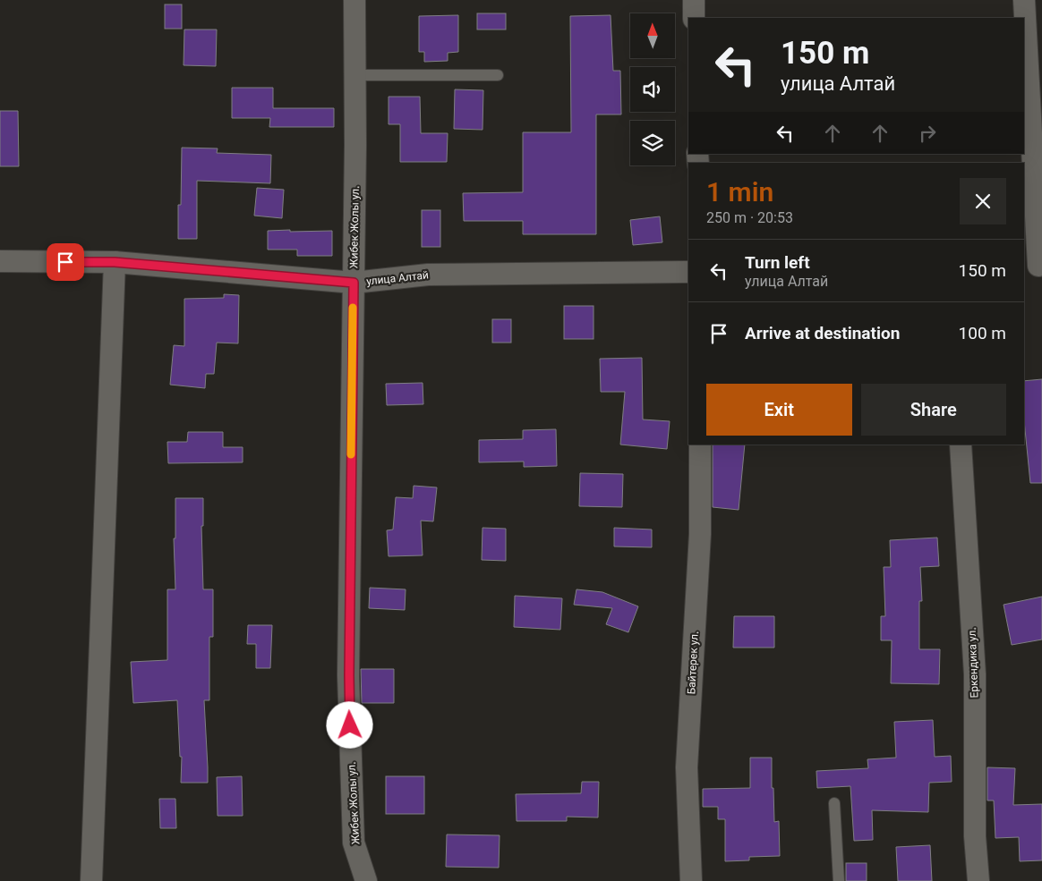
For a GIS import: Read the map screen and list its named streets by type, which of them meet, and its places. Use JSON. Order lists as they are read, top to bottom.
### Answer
{
  "streets": {
    "street": [
      "Жибек Жолы ул.",
      "улица Алтай",
      "Байтерек ул.",
      "Еркендика ул."
    ]
  },
  "crossings": [
    ["Жибек Жолы ул.", "улица Алтай"]
  ],
  "north": "top",
  "page": {
    "turn": ["150 m", "улица Алтай"],
    "heading": ["1 min", "250 m · 20:53"],
    "list": [
      {
        "name": "Turn left",
        "note": "улица Алтай",
        "value": "150 m"
      },
      {
        "name": "Arrive at destination",
        "value": "100 m"
      }
    ],
    "buttons": ["Exit", "Share"]
  }
}
